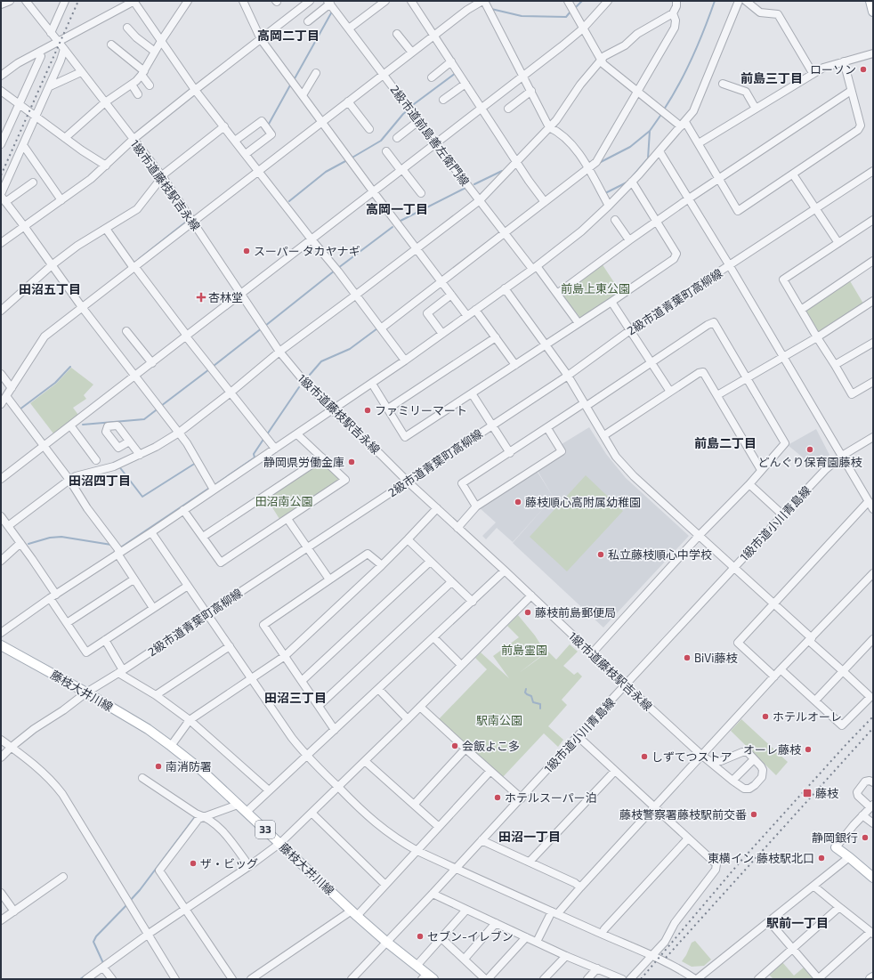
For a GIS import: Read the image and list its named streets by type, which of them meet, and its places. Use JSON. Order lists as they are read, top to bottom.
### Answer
{
  "streets": {
    "main road": ["藤枝大井川線", "33"],
    "street": [
      "2級市道前島善左衛門線",
      "1級市道藤枝駅吉永線",
      "2級市道青葉町高柳線",
      "1級市道小川青島線"
    ]
  },
  "crossings": [
    ["1級市道藤枝駅吉永線", "2級市道青葉町高柳線"],
    ["1級市道藤枝駅吉永線", "1級市道小川青島線"],
    ["2級市道青葉町高柳線", "藤枝大井川線"],
    ["1級市道小川青島線", "藤枝大井川線"]
  ],
  "districts": [
    "高岡二丁目",
    "前島三丁目",
    "高岡一丁目",
    "田沼五丁目",
    "前島二丁目",
    "田沼四丁目",
    "田沼三丁目",
    "田沼一丁目",
    "駅前一丁目"
  ],
  "parks": [
    "前島上東公園",
    "田沼南公園",
    "前島霊園",
    "駅南公園"
  ],
  "places": {
    "other": [
      "ローソン",
      "スーパー タカヤナギ",
      "ファミリーマート",
      "どんぐり保育園藤枝",
      "静岡県労働金庫",
      "藤枝順心高附属幼稚園",
      "私立藤枝順心中学校",
      "藤枝前島郵便局",
      "BiVi藤枝",
      "ホテルオーレ",
      "会飯よこ多",
      "オーレ藤枝",
      "しずてつストア",
      "南消防署",
      "ホテルスーパー泊",
      "藤枝警察署藤枝駅前交番",
      "静岡銀行",
      "東横イン 藤枝駅北口",
      "ザ・ビッグ",
      "セブン-イレブン"
    ],
    "health": ["杏林堂"],
    "transit": ["藤枝"]
  }
}
